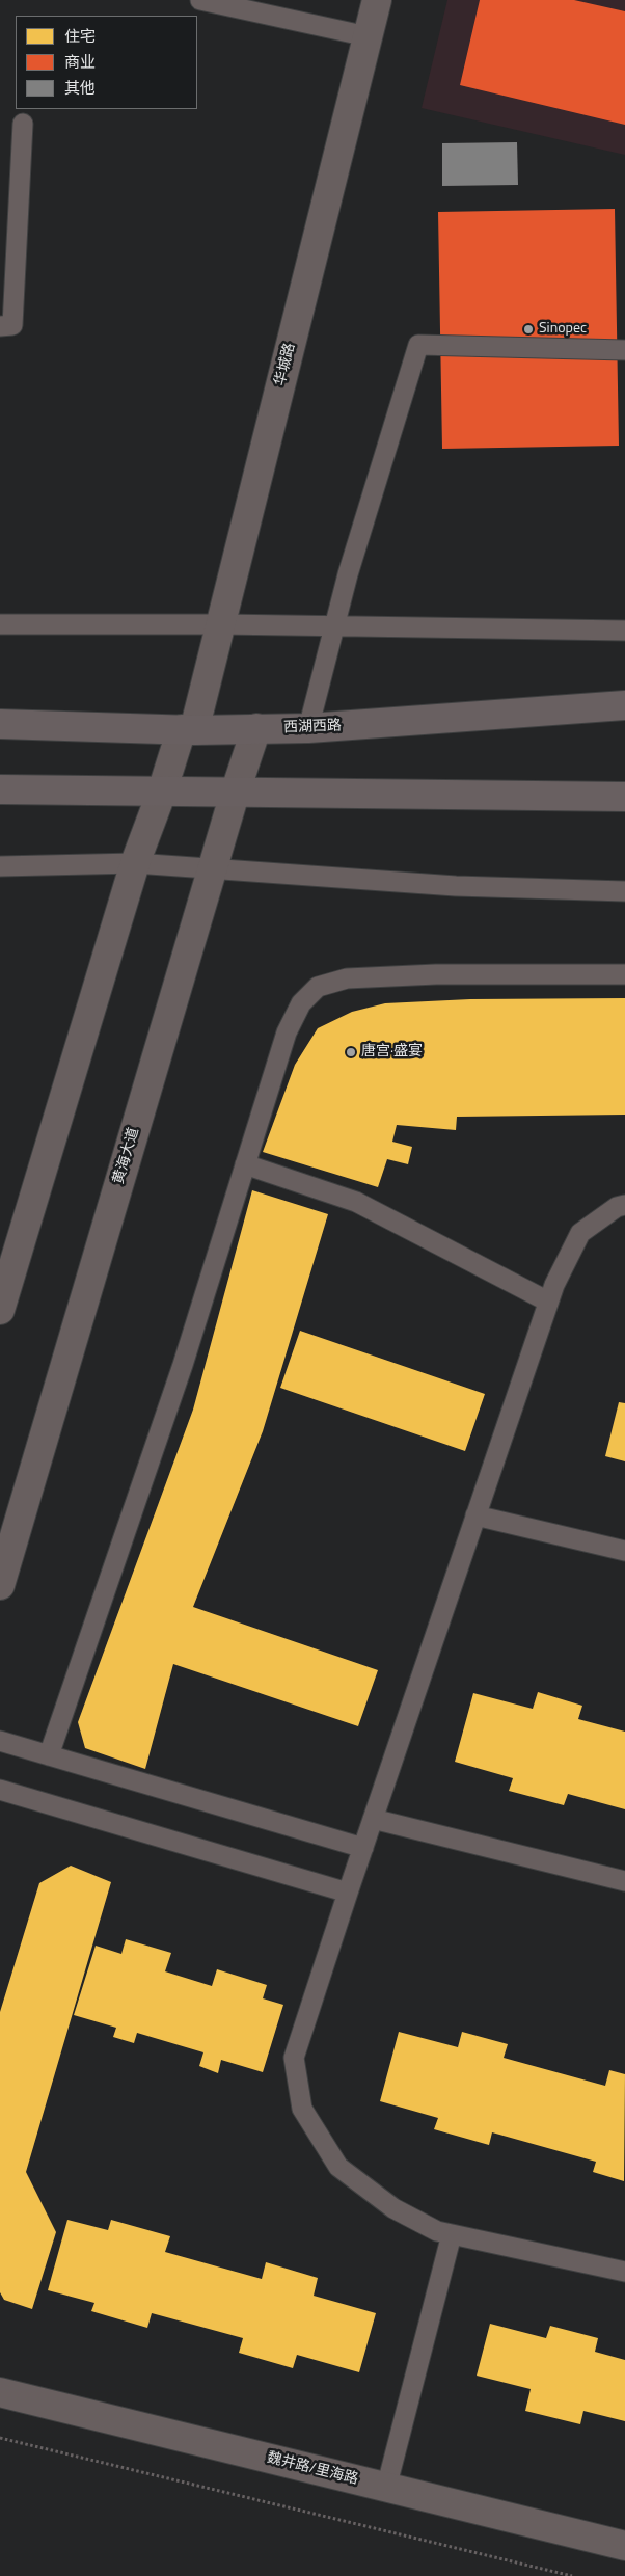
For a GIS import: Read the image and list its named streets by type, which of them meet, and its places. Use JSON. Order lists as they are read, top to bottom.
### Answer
{
  "streets": {
    "main road": ["西湖西路"],
    "street": ["华城路", "黄海大道", "魏井路/里海路"]
  },
  "crossings": [
    ["华城路", "西湖西路"],
    ["西湖西路", "黄海大道"]
  ],
  "places": ["Sinopec", "唐宫·盛宴"],
  "legend": ["住宅", "商业", "其他"]
}
